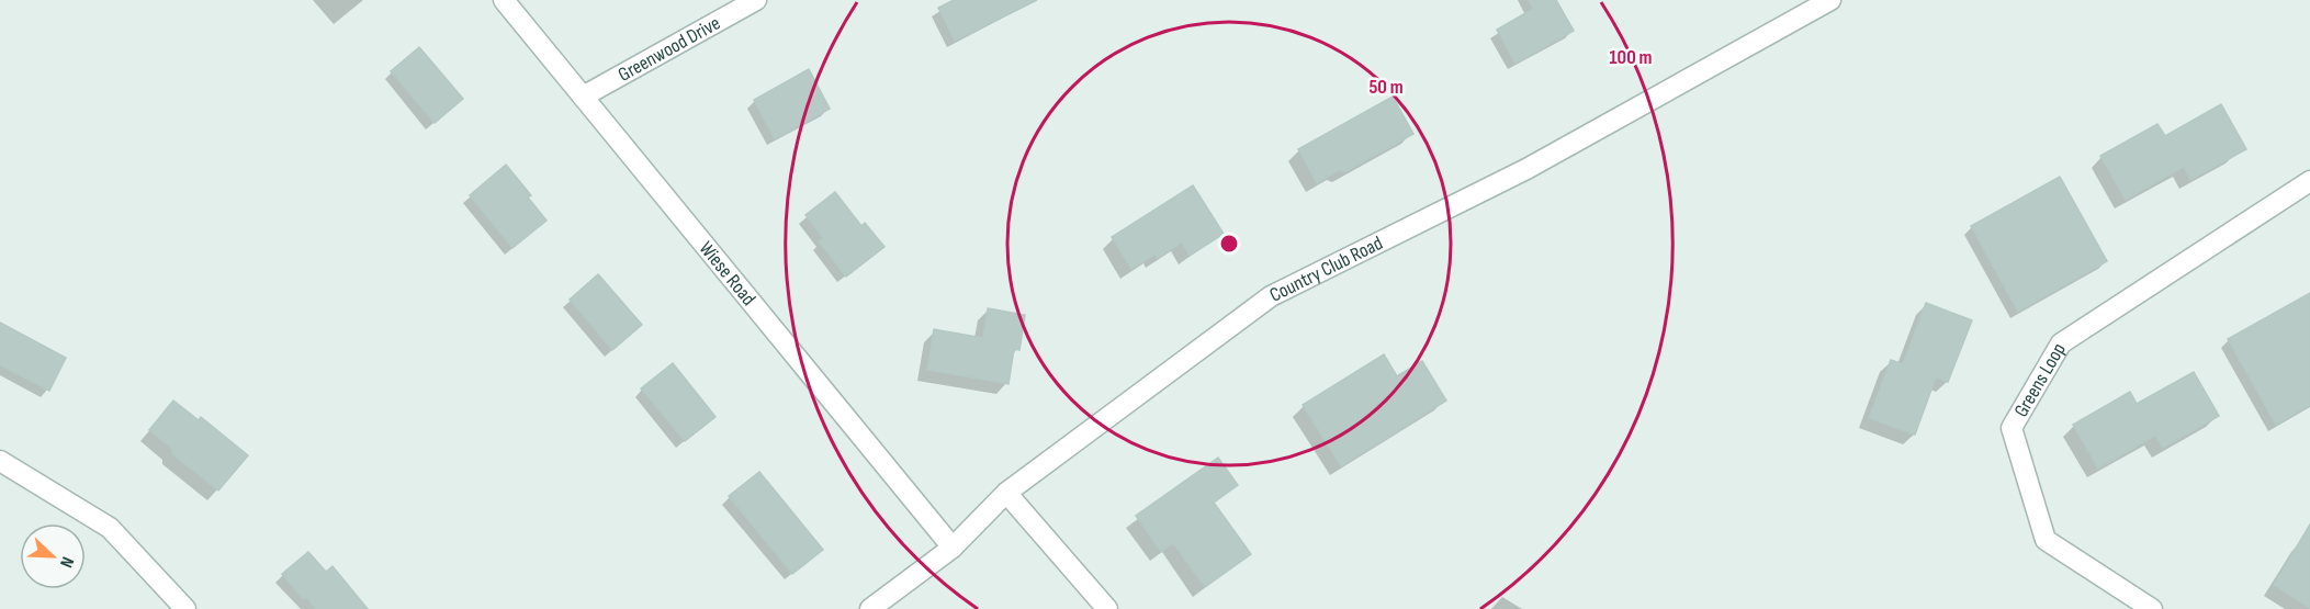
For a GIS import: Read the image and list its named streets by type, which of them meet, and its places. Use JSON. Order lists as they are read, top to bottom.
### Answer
{
  "streets": {
    "street": [
      "Greenwood Drive",
      "Country Club Road",
      "Wiese Road",
      "Greens Loop"
    ]
  },
  "crossings": [
    ["Greenwood Drive", "Wiese Road"],
    ["Country Club Road", "Wiese Road"]
  ],
  "north": "bottom right",
  "rings": ["100 m", "50 m"]
}
